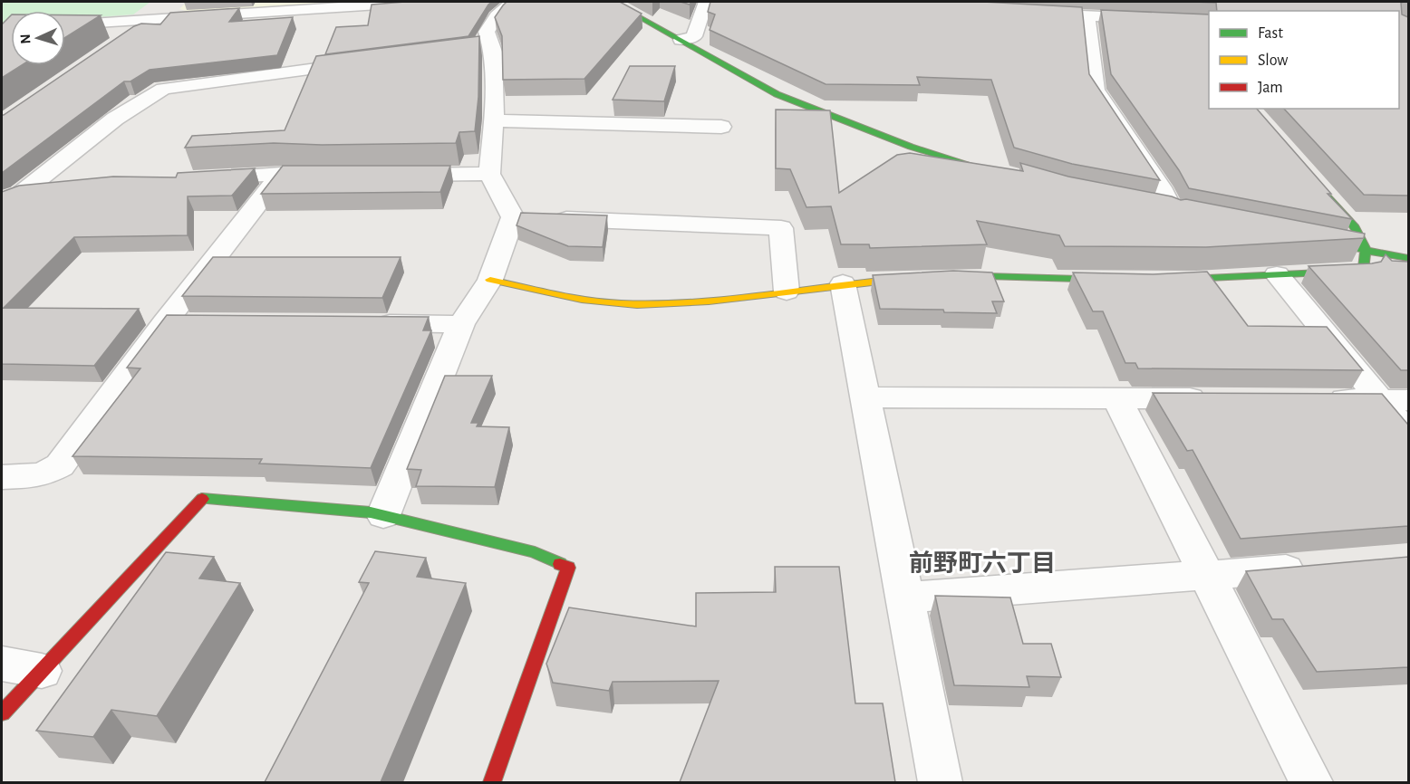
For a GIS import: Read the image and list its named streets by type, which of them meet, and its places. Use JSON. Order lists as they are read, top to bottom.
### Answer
{
  "districts": ["前野町六丁目"],
  "legend": ["Fast", "Slow", "Jam"],
  "north": "left"
}
